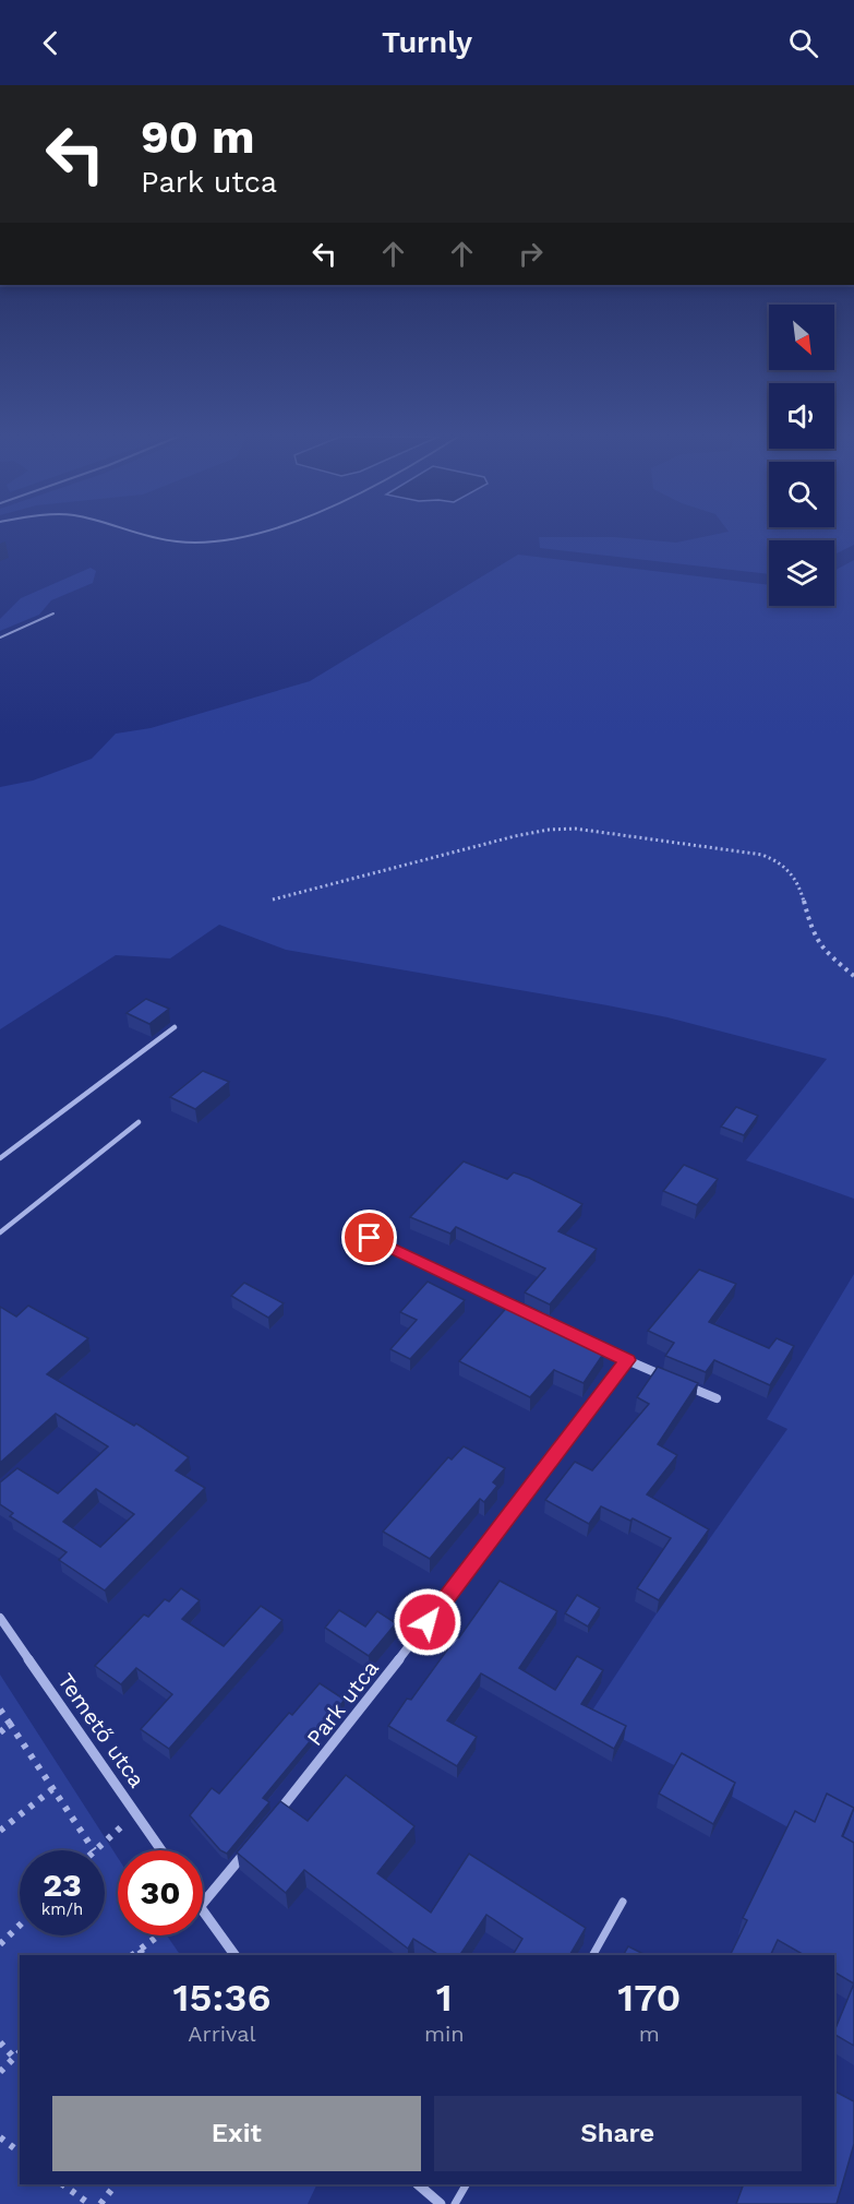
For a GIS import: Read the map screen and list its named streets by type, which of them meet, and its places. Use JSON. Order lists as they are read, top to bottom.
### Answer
{
  "streets": {
    "street": ["Park utca", "Temető utca"]
  },
  "north": "bottom right",
  "page": {
    "header": "Turnly",
    "turn": ["90 m", "Park utca"],
    "speed": "23 km/h",
    "limit": "30",
    "eta": [
      "15:36",
      "Arrival",
      "1",
      "min",
      "170",
      "m"
    ],
    "buttons": ["Exit", "Share"]
  }
}
